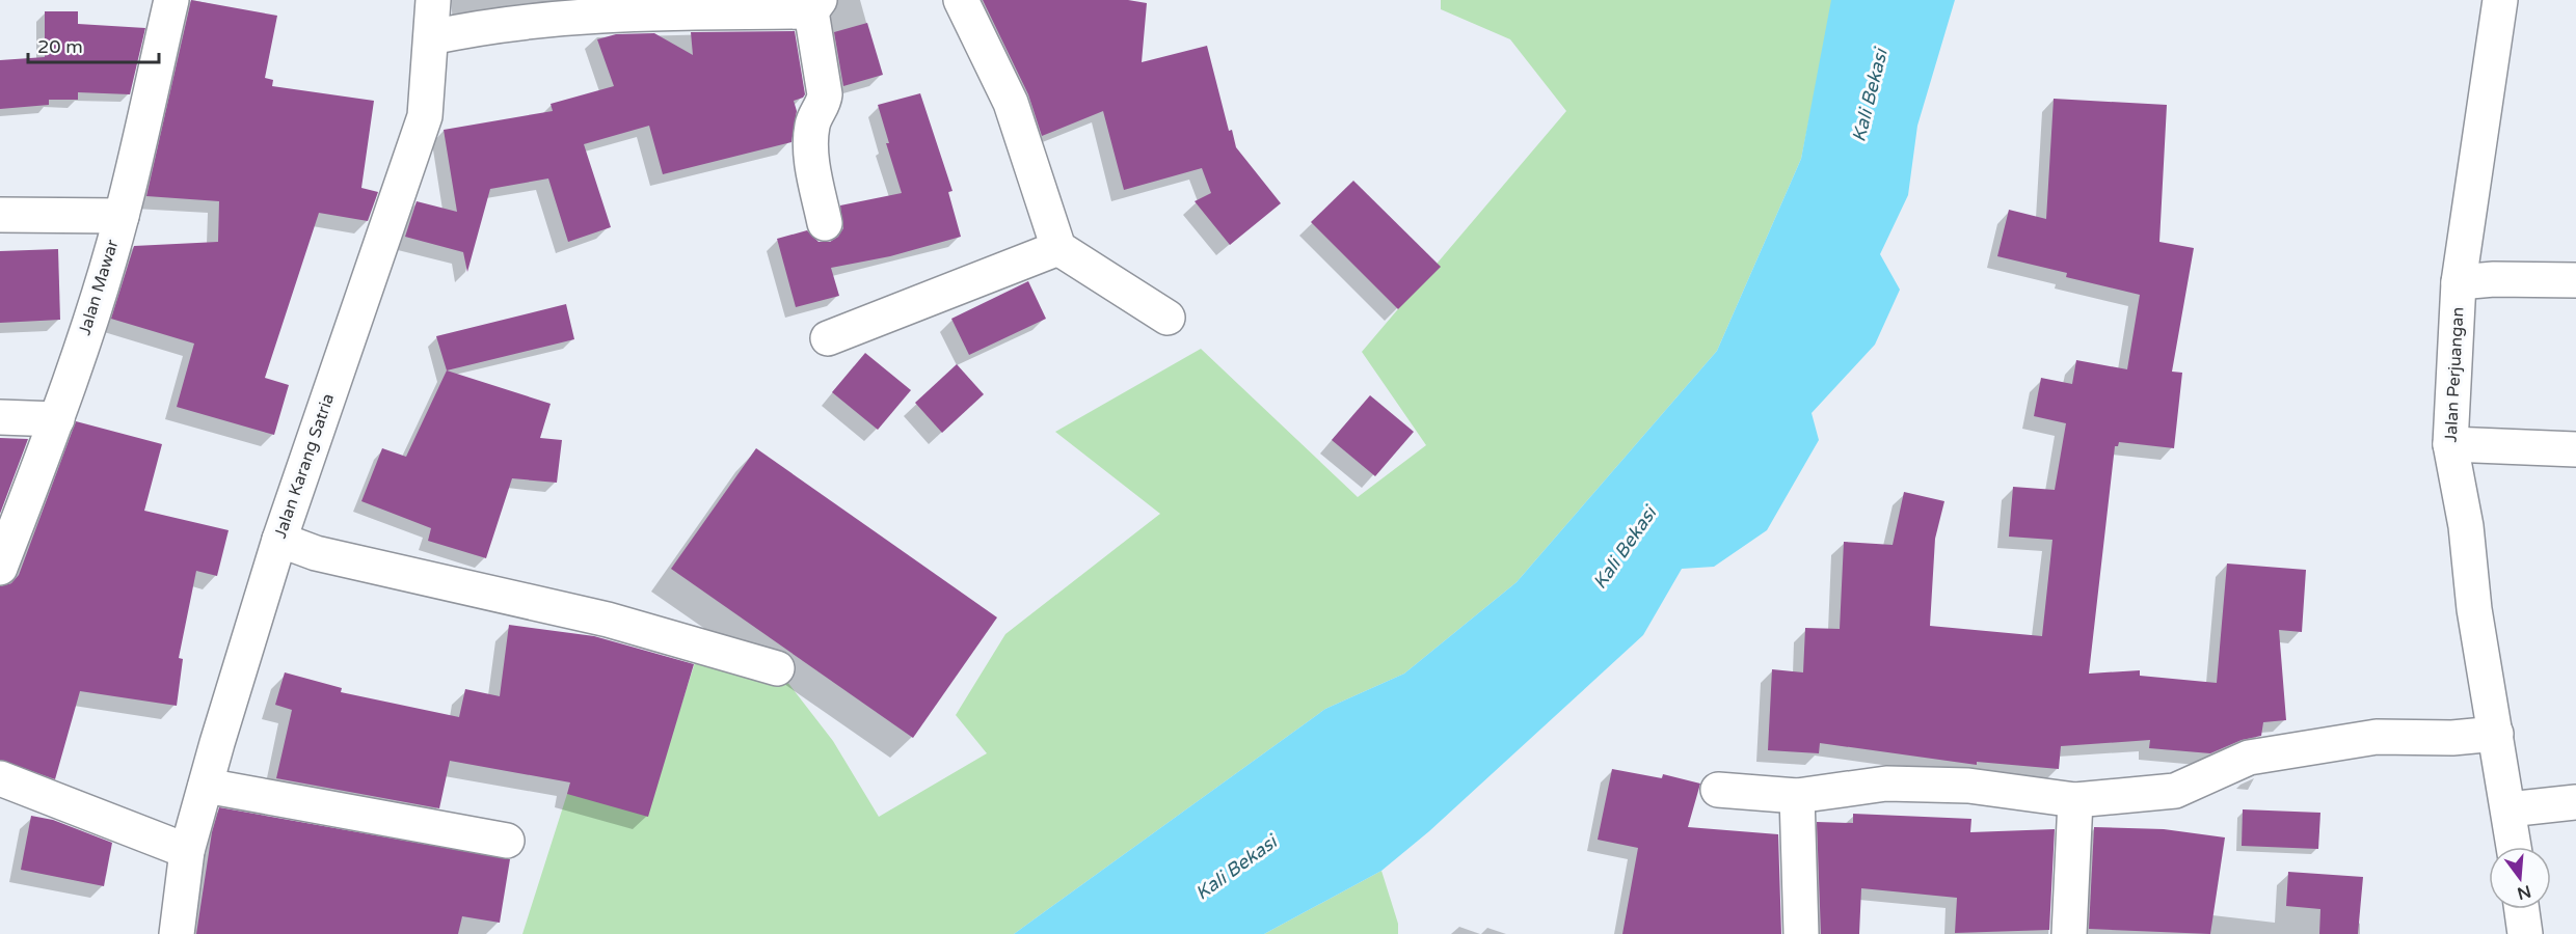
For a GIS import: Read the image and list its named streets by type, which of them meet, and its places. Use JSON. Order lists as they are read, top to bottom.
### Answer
{
  "streets": {
    "street": ["Jalan Mawar", "Jalan Perjuangan", "Jalan Karang Satria"]
  },
  "water": ["Kali Bekasi"],
  "scale_bar": "20 m",
  "north": "bottom"
}
